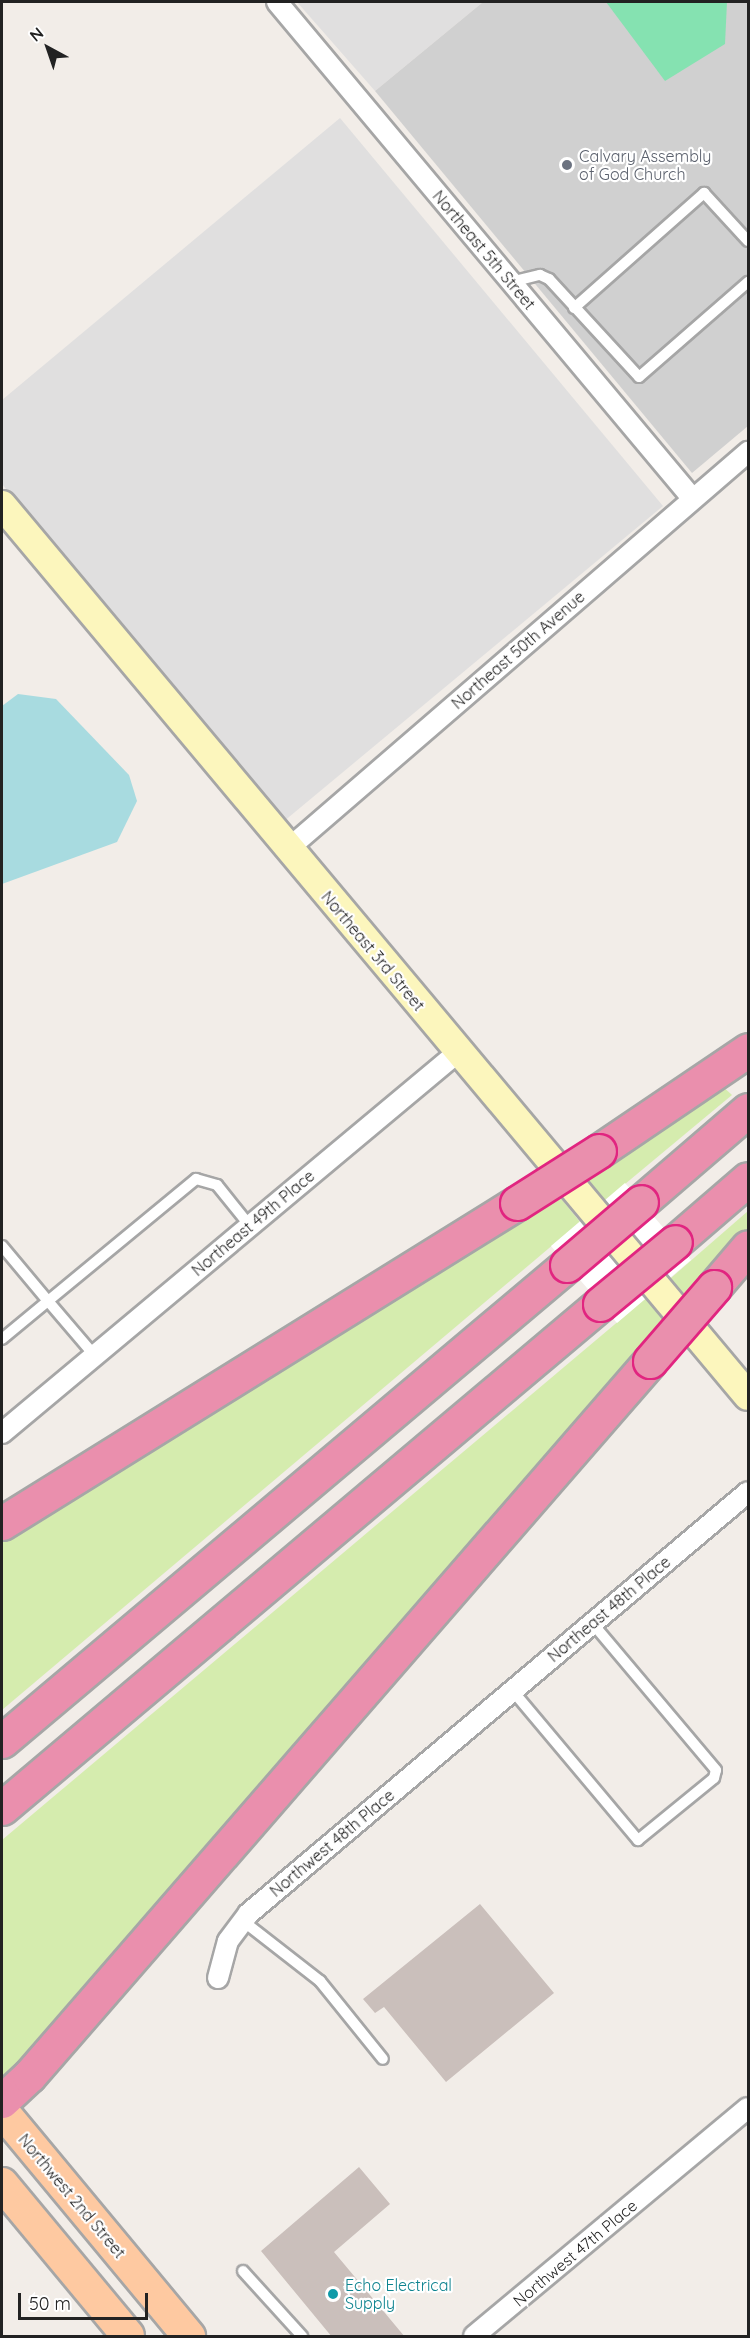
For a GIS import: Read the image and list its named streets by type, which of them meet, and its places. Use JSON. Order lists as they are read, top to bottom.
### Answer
{
  "streets": {
    "main road": ["Northwest 2nd Street"],
    "street": [
      "Northeast 5th Street",
      "Northeast 50th Avenue",
      "Northeast 3rd Street",
      "Northeast 49th Place",
      "Northeast 48th Place",
      "Northwest 48th Place",
      "Northwest 47th Place"
    ]
  },
  "crossings": [
    ["Northeast 5th Street", "Northeast 50th Avenue"],
    ["Northeast 50th Avenue", "Northeast 3rd Street"],
    ["Northeast 3rd Street", "Northeast 49th Place"],
    ["Northeast 48th Place", "Northwest 48th Place"]
  ],
  "places": ["Calvary Assembly of God Church", "Echo Electrical Supply"],
  "scale_bar": "50 m",
  "north": "top left"
}
